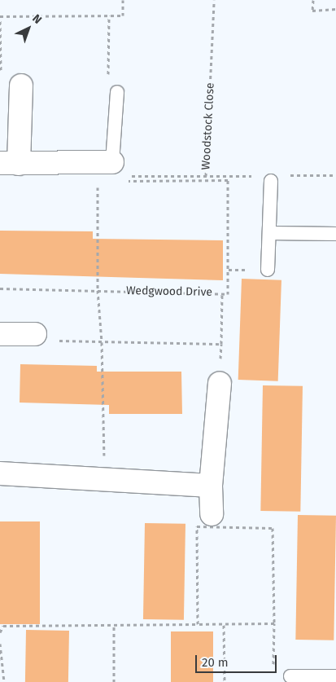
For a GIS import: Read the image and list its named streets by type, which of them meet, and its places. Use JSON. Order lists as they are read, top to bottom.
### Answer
{
  "streets": {
    "path": ["Woodstock Close", "Wedgwood Drive"]
  },
  "scale_bar": "20 m",
  "north": "top right"
}
